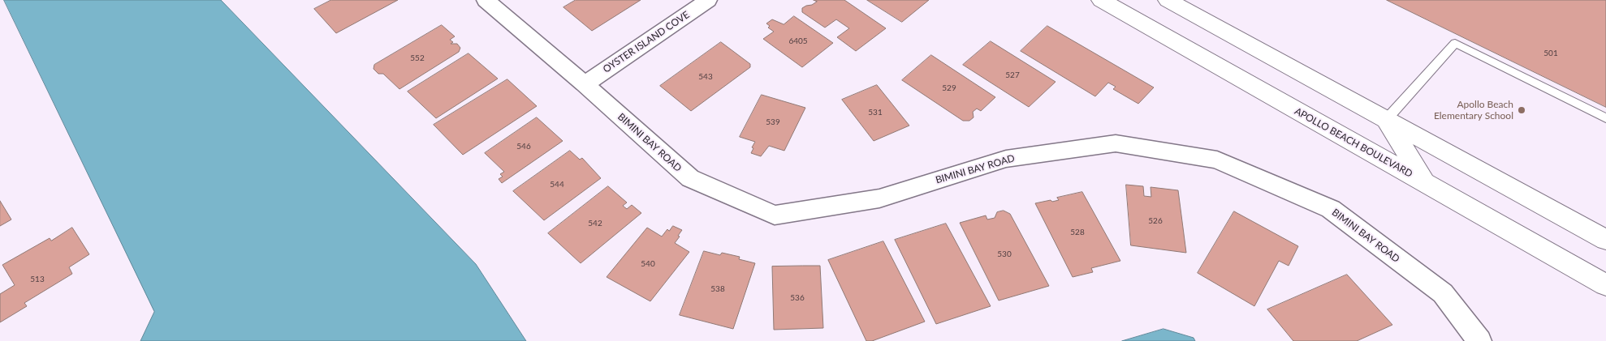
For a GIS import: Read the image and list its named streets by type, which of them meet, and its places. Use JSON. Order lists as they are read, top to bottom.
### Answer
{
  "streets": {
    "main road": ["APOLLO BEACH BOULEVARD"],
    "street": ["OYSTER ISLAND COVE", "BIMINI BAY ROAD"]
  },
  "crossings": [
    ["OYSTER ISLAND COVE", "BIMINI BAY ROAD"]
  ],
  "places": ["Apollo Beach Elementary School"],
  "house_numbers": [
    "6405",
    "501",
    "552",
    "527",
    "543",
    "529",
    "531",
    "539",
    "546",
    "544",
    "526",
    "542",
    "528",
    "530",
    "540",
    "513",
    "538",
    "536"
  ]
}
